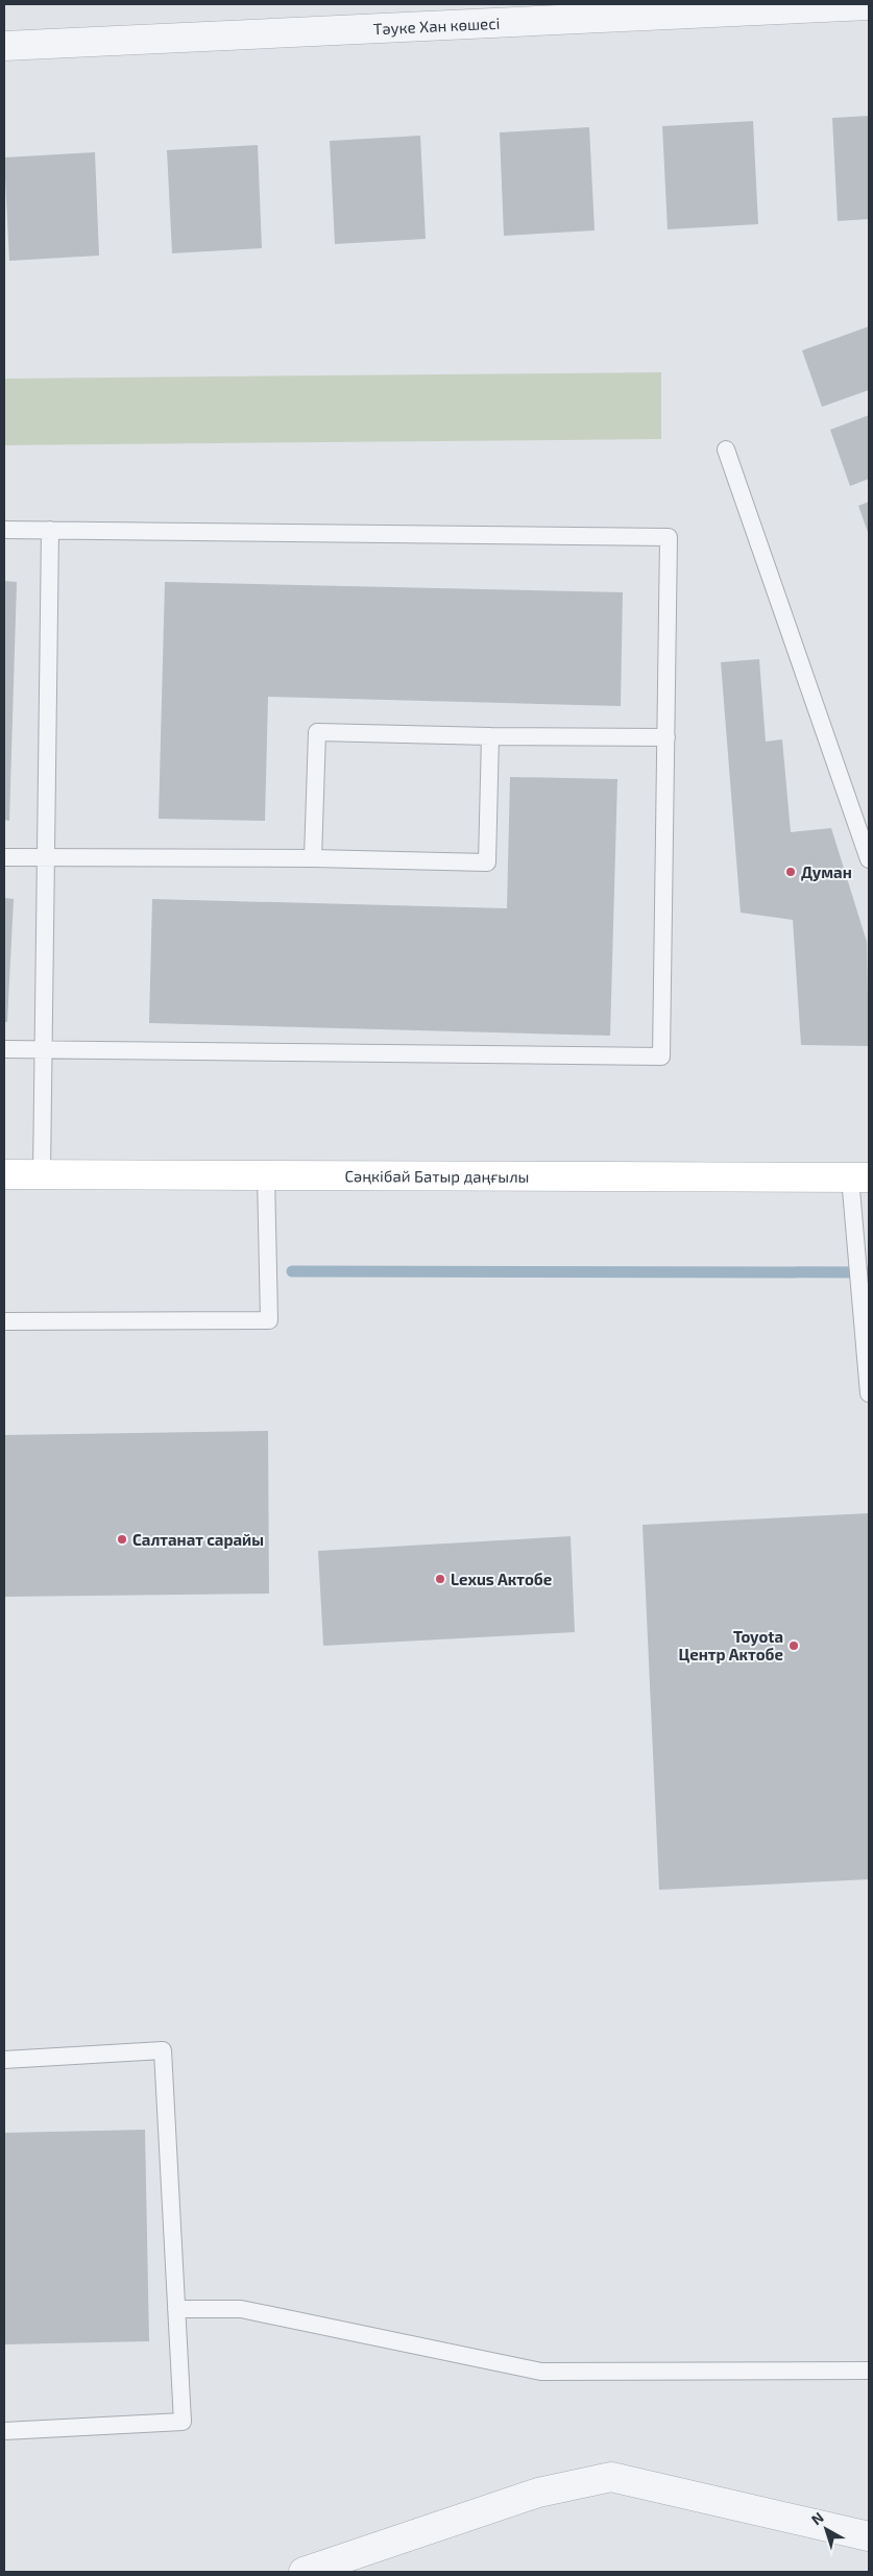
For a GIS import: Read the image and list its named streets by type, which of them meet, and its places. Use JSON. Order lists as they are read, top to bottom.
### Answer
{
  "streets": {
    "main road": ["Сәңкібай Батыр даңғылы"],
    "street": ["Тәуке Хан көшесі"]
  },
  "places": [
    "Думан",
    "Салтанат сарайы",
    "Lexus Актобе",
    "Toyota Центр Актобе"
  ],
  "north": "top left"
}
